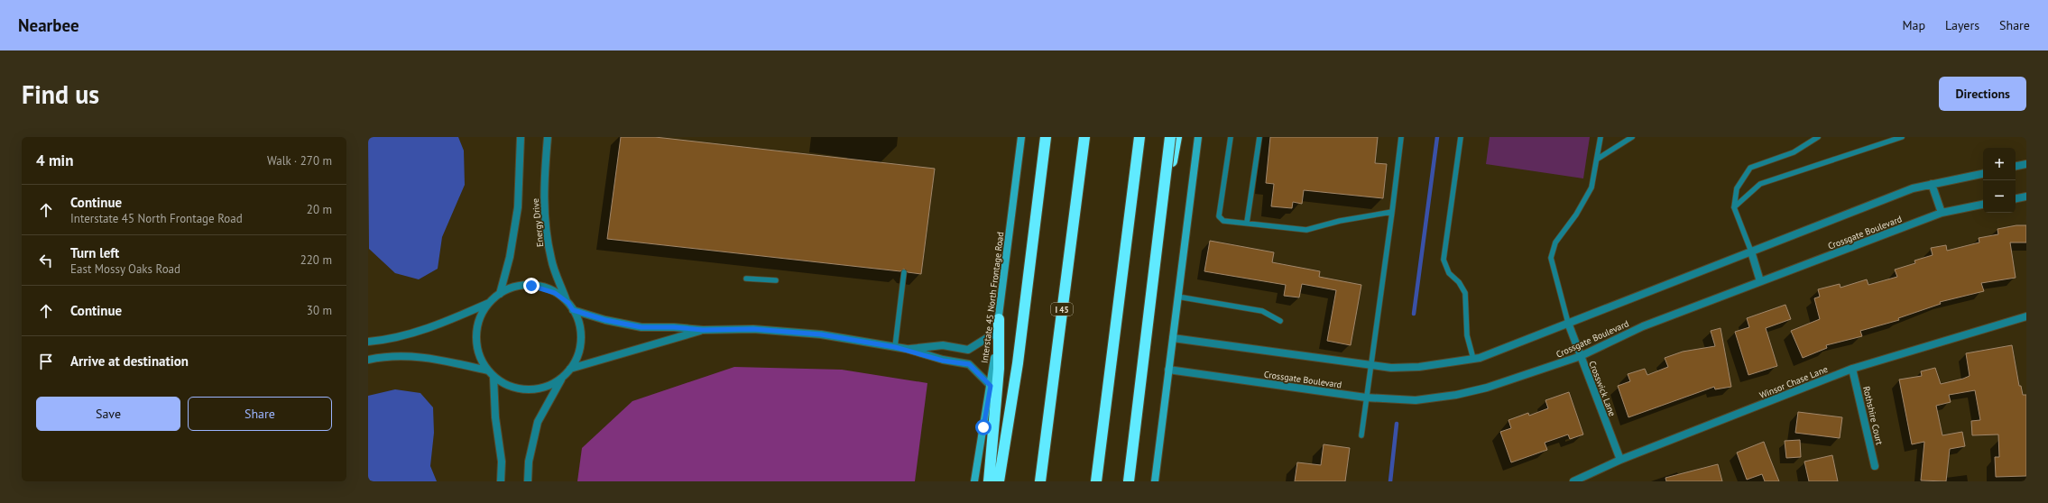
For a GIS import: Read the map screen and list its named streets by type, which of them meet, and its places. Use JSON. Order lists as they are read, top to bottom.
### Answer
{
  "streets": {
    "highway": ["I 45"],
    "main road": ["Interstate 45 North Frontage Road"],
    "street": [
      "Energy Drive",
      "Crossgate Boulevard",
      "Winsor Chase Lane",
      "Crosswick Lane",
      "Rothshire Court"
    ]
  },
  "crossings": [
    ["Crossgate Boulevard", "Crosswick Lane"],
    ["Winsor Chase Lane", "Crosswick Lane"],
    ["Winsor Chase Lane", "Rothshire Court"]
  ],
  "page": {
    "header": "Nearbee",
    "nav": ["Map", "Layers", "Share"],
    "buttons": [
      "Directions",
      ["Save", "Share"]
    ],
    "title": "Find us",
    "heading": ["4 min", "Walk · 270 m"],
    "map_buttons": ["+", "−"],
    "list": [
      ["Continue", "Interstate 45 North Frontage Road", "20 m"],
      ["Turn left", "East Mossy Oaks Road", "220 m"],
      ["Continue", "30 m"],
      "Arrive at destination"
    ]
  }
}
